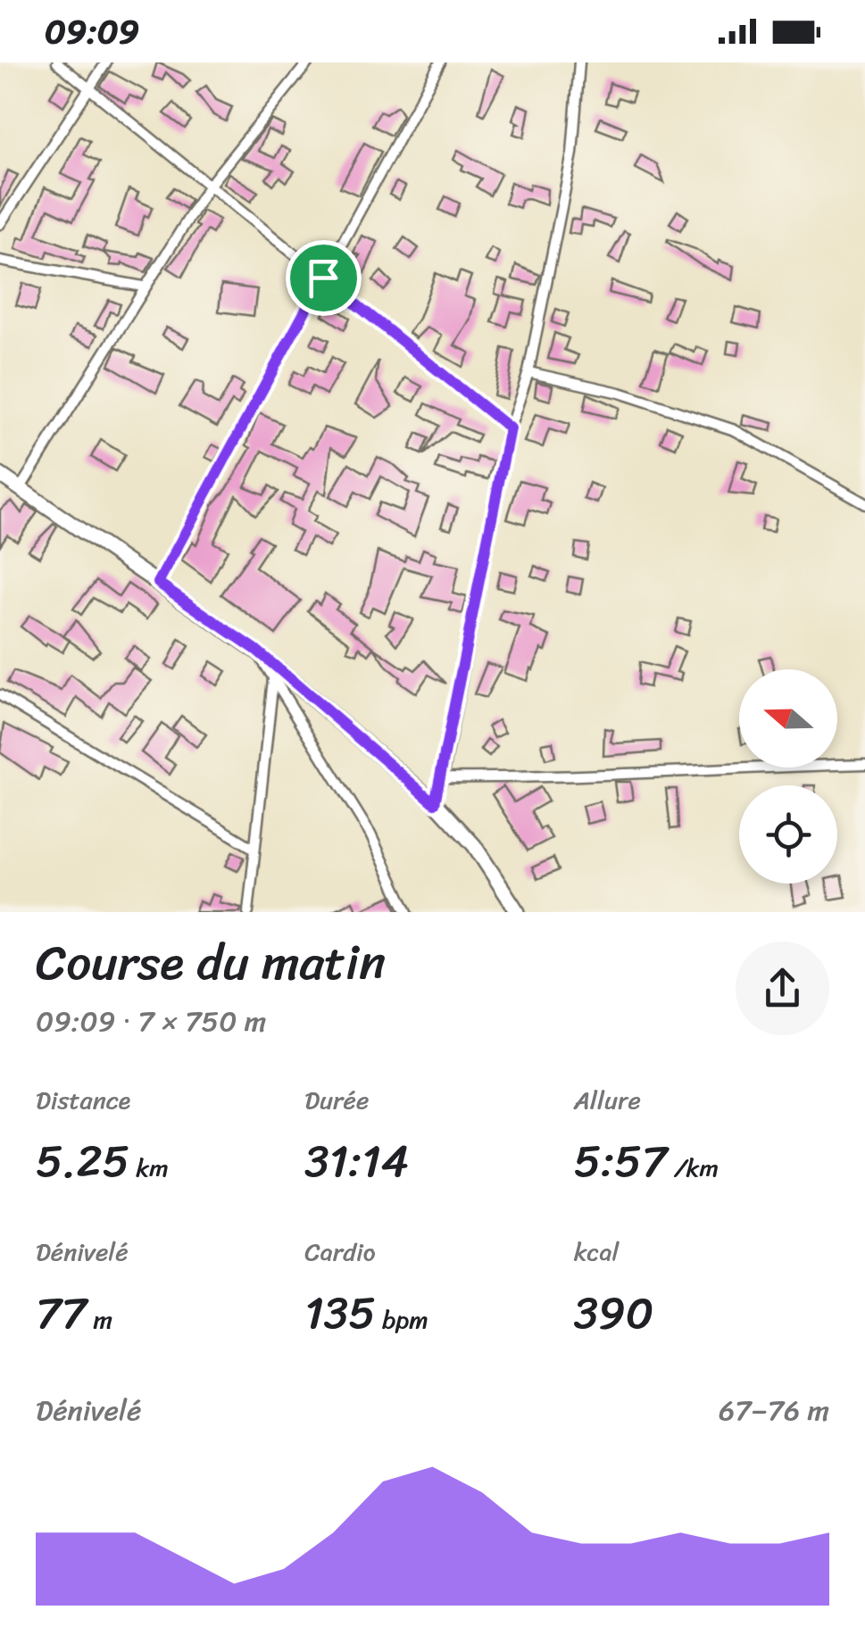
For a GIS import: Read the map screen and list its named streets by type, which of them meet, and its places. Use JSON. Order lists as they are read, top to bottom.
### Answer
{
  "north": "left",
  "page": {
    "status": "09:09",
    "heading": ["Course du matin", "09:09 · 7 × 750 m"],
    "stats": [
      ["Distance", "5.25 km"],
      ["Durée", "31:14"],
      ["Allure", "5:57 /km"],
      ["Dénivelé", "77 m"],
      ["Cardio", "135 bpm"],
      ["kcal", "390"]
    ],
    "chart": ["Dénivelé", "67–76 m"]
  }
}
